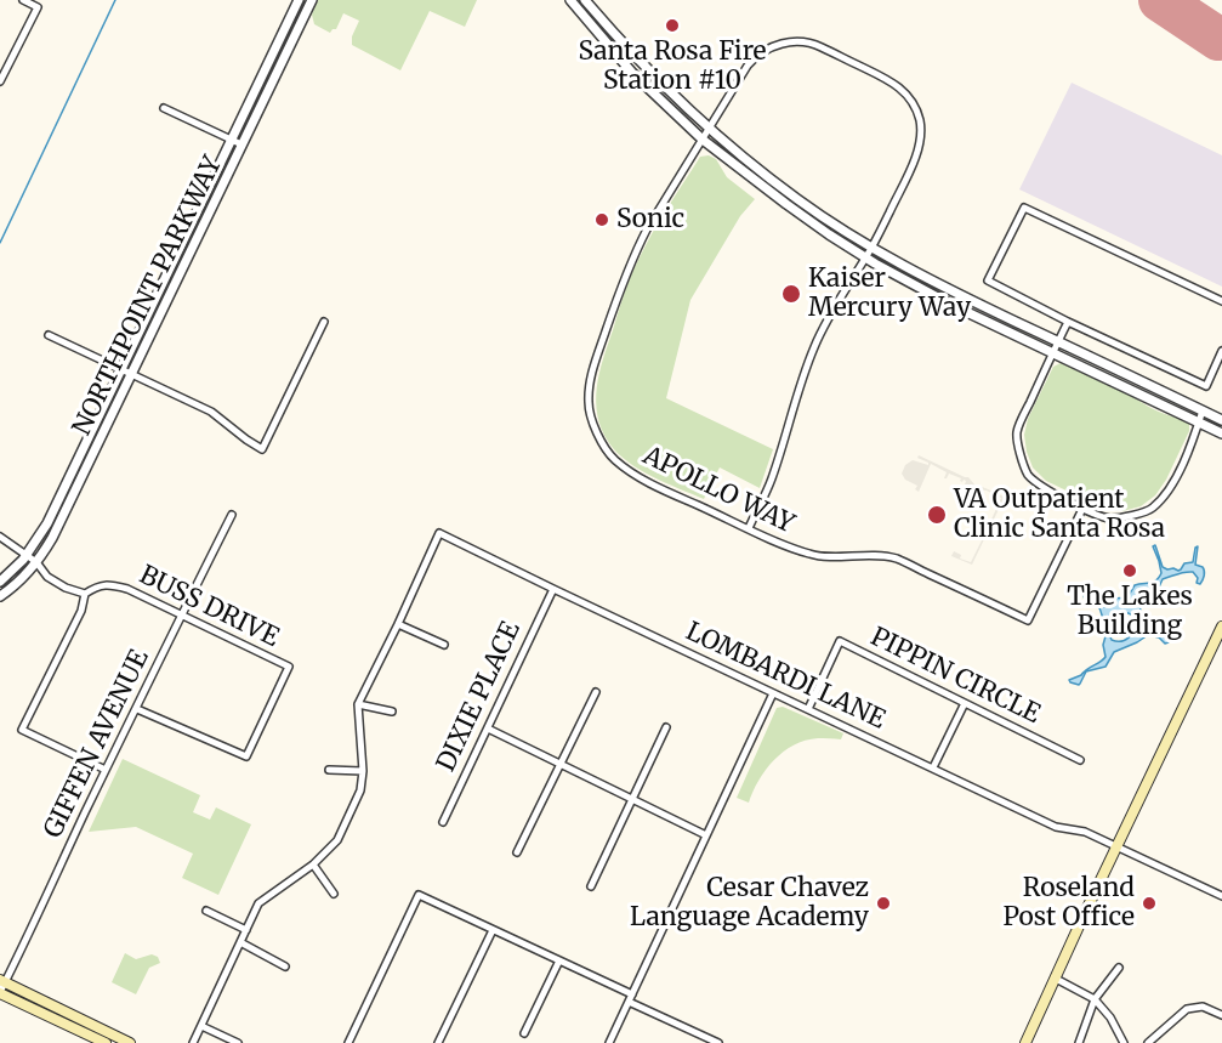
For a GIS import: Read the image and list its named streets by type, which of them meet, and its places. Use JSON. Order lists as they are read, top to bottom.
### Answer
{
  "streets": {
    "street": [
      "NORTHPOINT PARKWAY",
      "APOLLO WAY",
      "BUSS DRIVE",
      "LOMBARDI LANE",
      "PIPPIN CIRCLE",
      "DIXIE PLACE",
      "GIFFEN AVENUE"
    ]
  },
  "crossings": [
    ["BUSS DRIVE", "GIFFEN AVENUE"],
    ["LOMBARDI LANE", "PIPPIN CIRCLE"],
    ["LOMBARDI LANE", "DIXIE PLACE"]
  ],
  "places": [
    "Santa Rosa Fire Station #10",
    "Sonic",
    "Kaiser Mercury Way",
    "VA Outpatient Clinic Santa Rosa",
    "The Lakes Building",
    "Cesar Chavez Language Academy",
    "Roseland Post Office"
  ]
}
